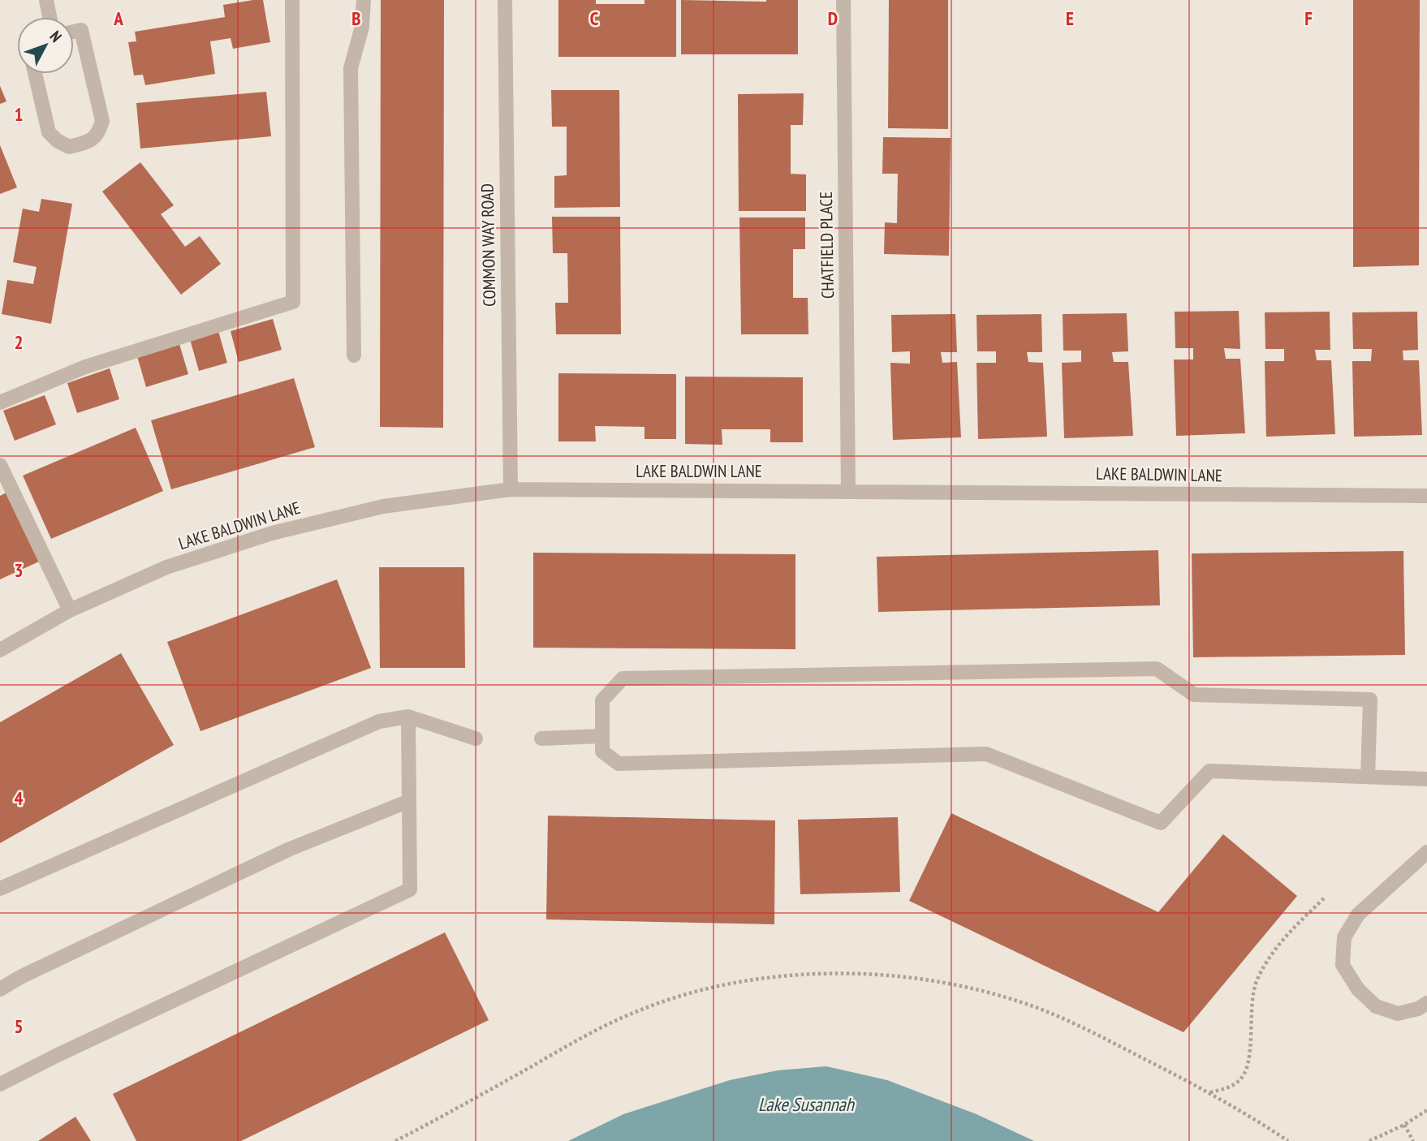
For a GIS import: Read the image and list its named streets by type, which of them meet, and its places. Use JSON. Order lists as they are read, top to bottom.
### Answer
{
  "streets": {
    "street": ["COMMON WAY ROAD", "CHATFIELD PLACE", "LAKE BALDWIN LANE"]
  },
  "crossings": [
    ["COMMON WAY ROAD", "LAKE BALDWIN LANE"],
    ["CHATFIELD PLACE", "LAKE BALDWIN LANE"]
  ],
  "water": ["Lake Susannah"],
  "north": "top right",
  "grid": {
    "columns": [
      "A",
      "B",
      "C",
      "D",
      "E",
      "F"
    ],
    "rows": [
      "1",
      "2",
      "3",
      "4",
      "5"
    ]
  }
}
